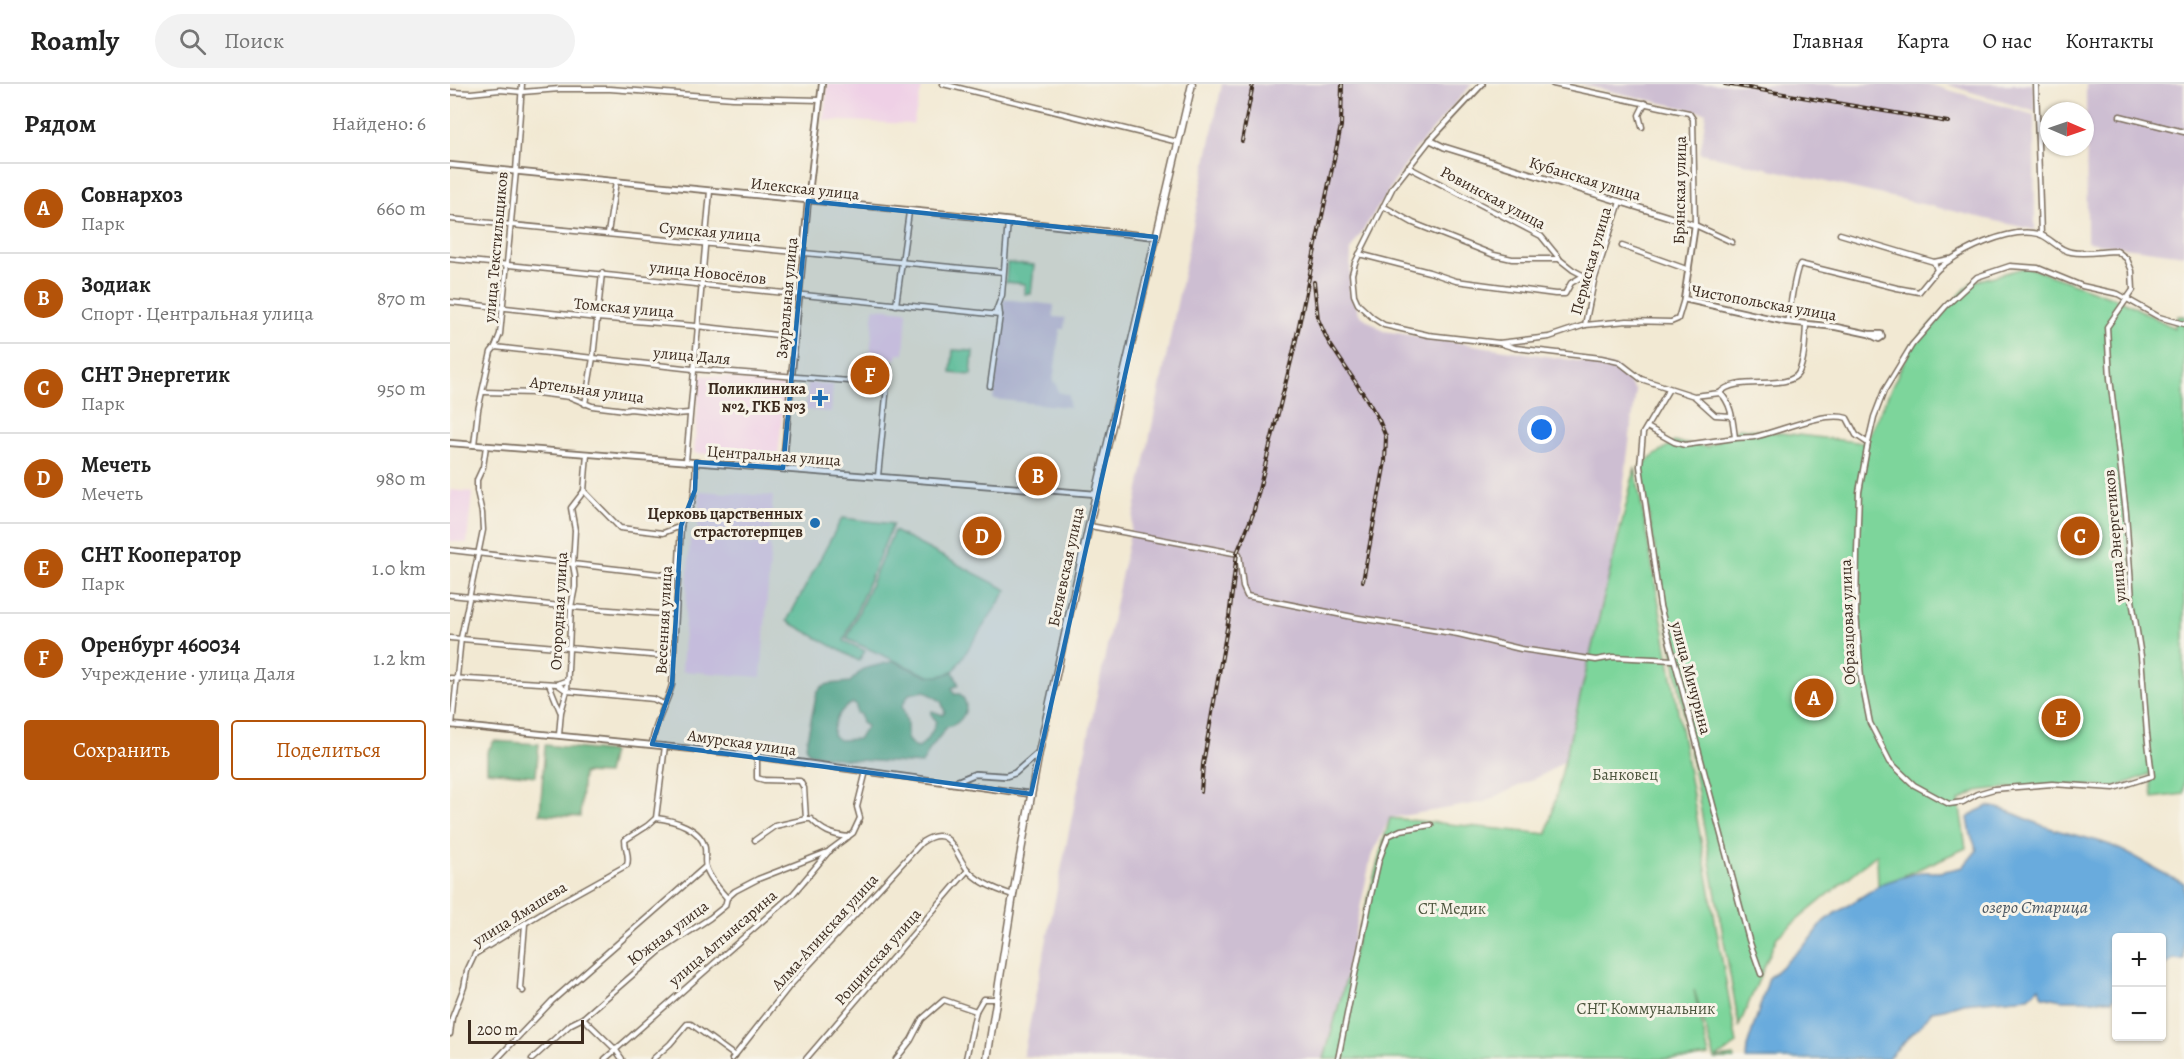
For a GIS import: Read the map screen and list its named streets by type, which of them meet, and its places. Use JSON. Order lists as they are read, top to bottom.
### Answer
{
  "streets": {
    "main road": ["Беляевская улица"],
    "street": [
      "Кубанская улица",
      "Илекская улица",
      "Брянская улица",
      "Ровинская улица",
      "Сумская улица",
      "улица Текстильщиков",
      "Пермская улица",
      "улица Новосёлов",
      "Зауральная улица",
      "Чистопольская улица",
      "Томская улица",
      "улица Даля",
      "Артельная улица",
      "Центральная улица",
      "улица Энергетиков",
      "Огородная улица",
      "Весенняя улица",
      "Образцовая улица",
      "улица Мичурина",
      "Амурская улица",
      "улица Ямашева",
      "Алма-Атинская улица",
      "Южная улица",
      "улица Алтынсарина",
      "Рощинская улица"
    ]
  },
  "crossings": [
    ["Кубанская улица", "Брянская улица"],
    ["Кубанская улица", "Пермская улица"],
    ["Илекская улица", "улица Текстильщиков"],
    ["Илекская улица", "Зауральная улица"],
    ["Илекская улица", "Беляевская улица"],
    ["Брянская улица", "Чистопольская улица"],
    ["Ровинская улица", "Пермская улица"],
    ["Сумская улица", "улица Текстильщиков"],
    ["Сумская улица", "Зауральная улица"],
    ["улица Текстильщиков", "улица Новосёлов"],
    ["улица Текстильщиков", "Томская улица"],
    ["улица Текстильщиков", "улица Даля"],
    ["улица Текстильщиков", "Артельная улица"],
    ["улица Текстильщиков", "Центральная улица"],
    ["Пермская улица", "Чистопольская улица"],
    ["улица Новосёлов", "Зауральная улица"],
    ["Зауральная улица", "Томская улица"],
    ["Зауральная улица", "улица Даля"],
    ["Зауральная улица", "Центральная улица"],
    ["Центральная улица", "Беляевская улица"],
    ["Центральная улица", "Весенняя улица"],
    ["улица Энергетиков", "Образцовая улица"],
    ["Беляевская улица", "Амурская улица"],
    ["Огородная улица", "Амурская улица"],
    ["Весенняя улица", "Амурская улица"],
    ["Амурская улица", "улица Алтынсарина"],
    ["Алма-Атинская улица", "Рощинская улица"],
    ["Южная улица", "улица Алтынсарина"]
  ],
  "water": ["озеро Старица"],
  "parks": ["Банковец", "СТ Медик", "СНТ Коммунальник"],
  "places": {
    "health": ["Поликлиника №2, ГКБ №3"],
    "other": ["Церковь царственных страстотерпцев"]
  },
  "scale_bar": "200 m",
  "north": "right",
  "page": {
    "header": "Roamly",
    "search": "Поиск",
    "nav": [
      "Главная",
      "Карта",
      "О нас",
      "Контакты"
    ],
    "heading": ["Рядом", "Найдено: 6"],
    "list": [
      {
        "mark": "A",
        "name": "Совнархоз",
        "note": "Парк",
        "value": "660 m"
      },
      {
        "mark": "B",
        "name": "Зодиак",
        "note": "Спорт · Центральная улица",
        "value": "870 m"
      },
      {
        "mark": "C",
        "name": "СНТ Энергетик",
        "note": "Парк",
        "value": "950 m"
      },
      {
        "mark": "D",
        "name": "Мечеть",
        "note": "Мечеть",
        "value": "980 m"
      },
      {
        "mark": "E",
        "name": "СНТ Кооператор",
        "note": "Парк",
        "value": "1.0 km"
      },
      {
        "mark": "F",
        "name": "Оренбург 460034",
        "note": "Учреждение · улица Даля",
        "value": "1.2 km"
      }
    ],
    "pins": [
      "F",
      "B",
      "C",
      "D",
      "A",
      "E"
    ],
    "buttons": ["Сохранить", "Поделиться"],
    "map_buttons": ["+", "−"],
    "scale": "200 m"
  }
}
